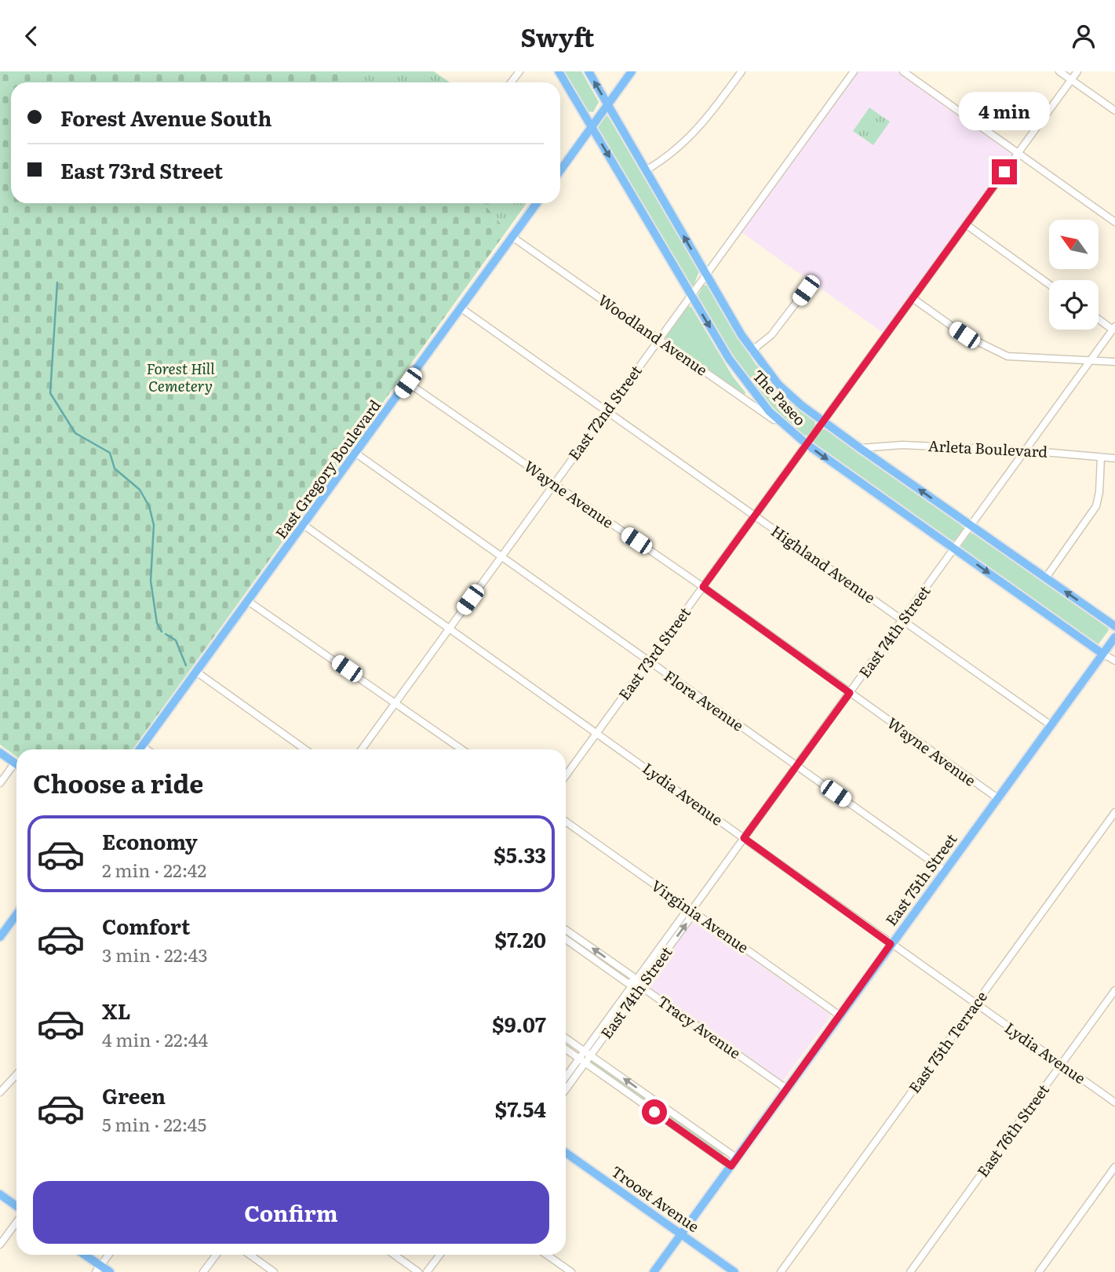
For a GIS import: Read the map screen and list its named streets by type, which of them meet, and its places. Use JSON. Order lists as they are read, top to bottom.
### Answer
{
  "streets": {
    "main road": [
      "The Paseo",
      "East Gregory Boulevard",
      "East 75th Street",
      "Troost Avenue"
    ],
    "street": [
      "Woodland Avenue",
      "East 72nd Street",
      "Arleta Boulevard",
      "Wayne Avenue",
      "Highland Avenue",
      "East 74th Street",
      "East 73rd Street",
      "Flora Avenue",
      "Lydia Avenue",
      "Virginia Avenue",
      "Tracy Avenue",
      "East 75th Terrace",
      "East 76th Street"
    ]
  },
  "crossings": [
    ["Woodland Avenue", "The Paseo"],
    ["Woodland Avenue", "East 72nd Street"],
    ["Woodland Avenue", "East Gregory Boulevard"],
    ["The Paseo", "East 72nd Street"],
    ["The Paseo", "Arleta Boulevard"],
    ["The Paseo", "East 74th Street"],
    ["The Paseo", "East 73rd Street"],
    ["The Paseo", "East 75th Street"],
    ["East 72nd Street", "Wayne Avenue"],
    ["East 72nd Street", "Highland Avenue"],
    ["East 72nd Street", "Flora Avenue"],
    ["East 72nd Street", "Lydia Avenue"],
    ["Arleta Boulevard", "East 74th Street"],
    ["East Gregory Boulevard", "Wayne Avenue"],
    ["East Gregory Boulevard", "Highland Avenue"],
    ["East Gregory Boulevard", "Flora Avenue"],
    ["East Gregory Boulevard", "Lydia Avenue"],
    ["Wayne Avenue", "East 74th Street"],
    ["Wayne Avenue", "East 73rd Street"],
    ["Wayne Avenue", "East 75th Street"],
    ["Highland Avenue", "East 74th Street"],
    ["Highland Avenue", "East 73rd Street"],
    ["Highland Avenue", "East 75th Street"],
    ["East 74th Street", "Flora Avenue"],
    ["East 74th Street", "Lydia Avenue"],
    ["East 74th Street", "Virginia Avenue"],
    ["East 74th Street", "Tracy Avenue"],
    ["East 73rd Street", "Flora Avenue"],
    ["East 73rd Street", "Lydia Avenue"],
    ["Flora Avenue", "East 75th Street"],
    ["Lydia Avenue", "East 75th Street"],
    ["Lydia Avenue", "East 75th Terrace"],
    ["Lydia Avenue", "East 76th Street"],
    ["East 75th Street", "Virginia Avenue"],
    ["East 75th Street", "Tracy Avenue"],
    ["East 75th Street", "Troost Avenue"]
  ],
  "parks": ["Forest Hill Cemetery"],
  "north": "top left",
  "page": {
    "header": "Swyft",
    "banner": ["Forest Avenue South", "East 73rd Street"],
    "bubble": "4 min",
    "heading": "Choose a ride",
    "list": [
      {
        "name": "Economy",
        "note": "2 min · 22:42",
        "value": "$5.33"
      },
      {
        "name": "Comfort",
        "note": "3 min · 22:43",
        "value": "$7.20"
      },
      {
        "name": "XL",
        "note": "4 min · 22:44",
        "value": "$9.07"
      },
      {
        "name": "Green",
        "note": "5 min · 22:45",
        "value": "$7.54"
      }
    ],
    "buttons": "Confirm"
  }
}
